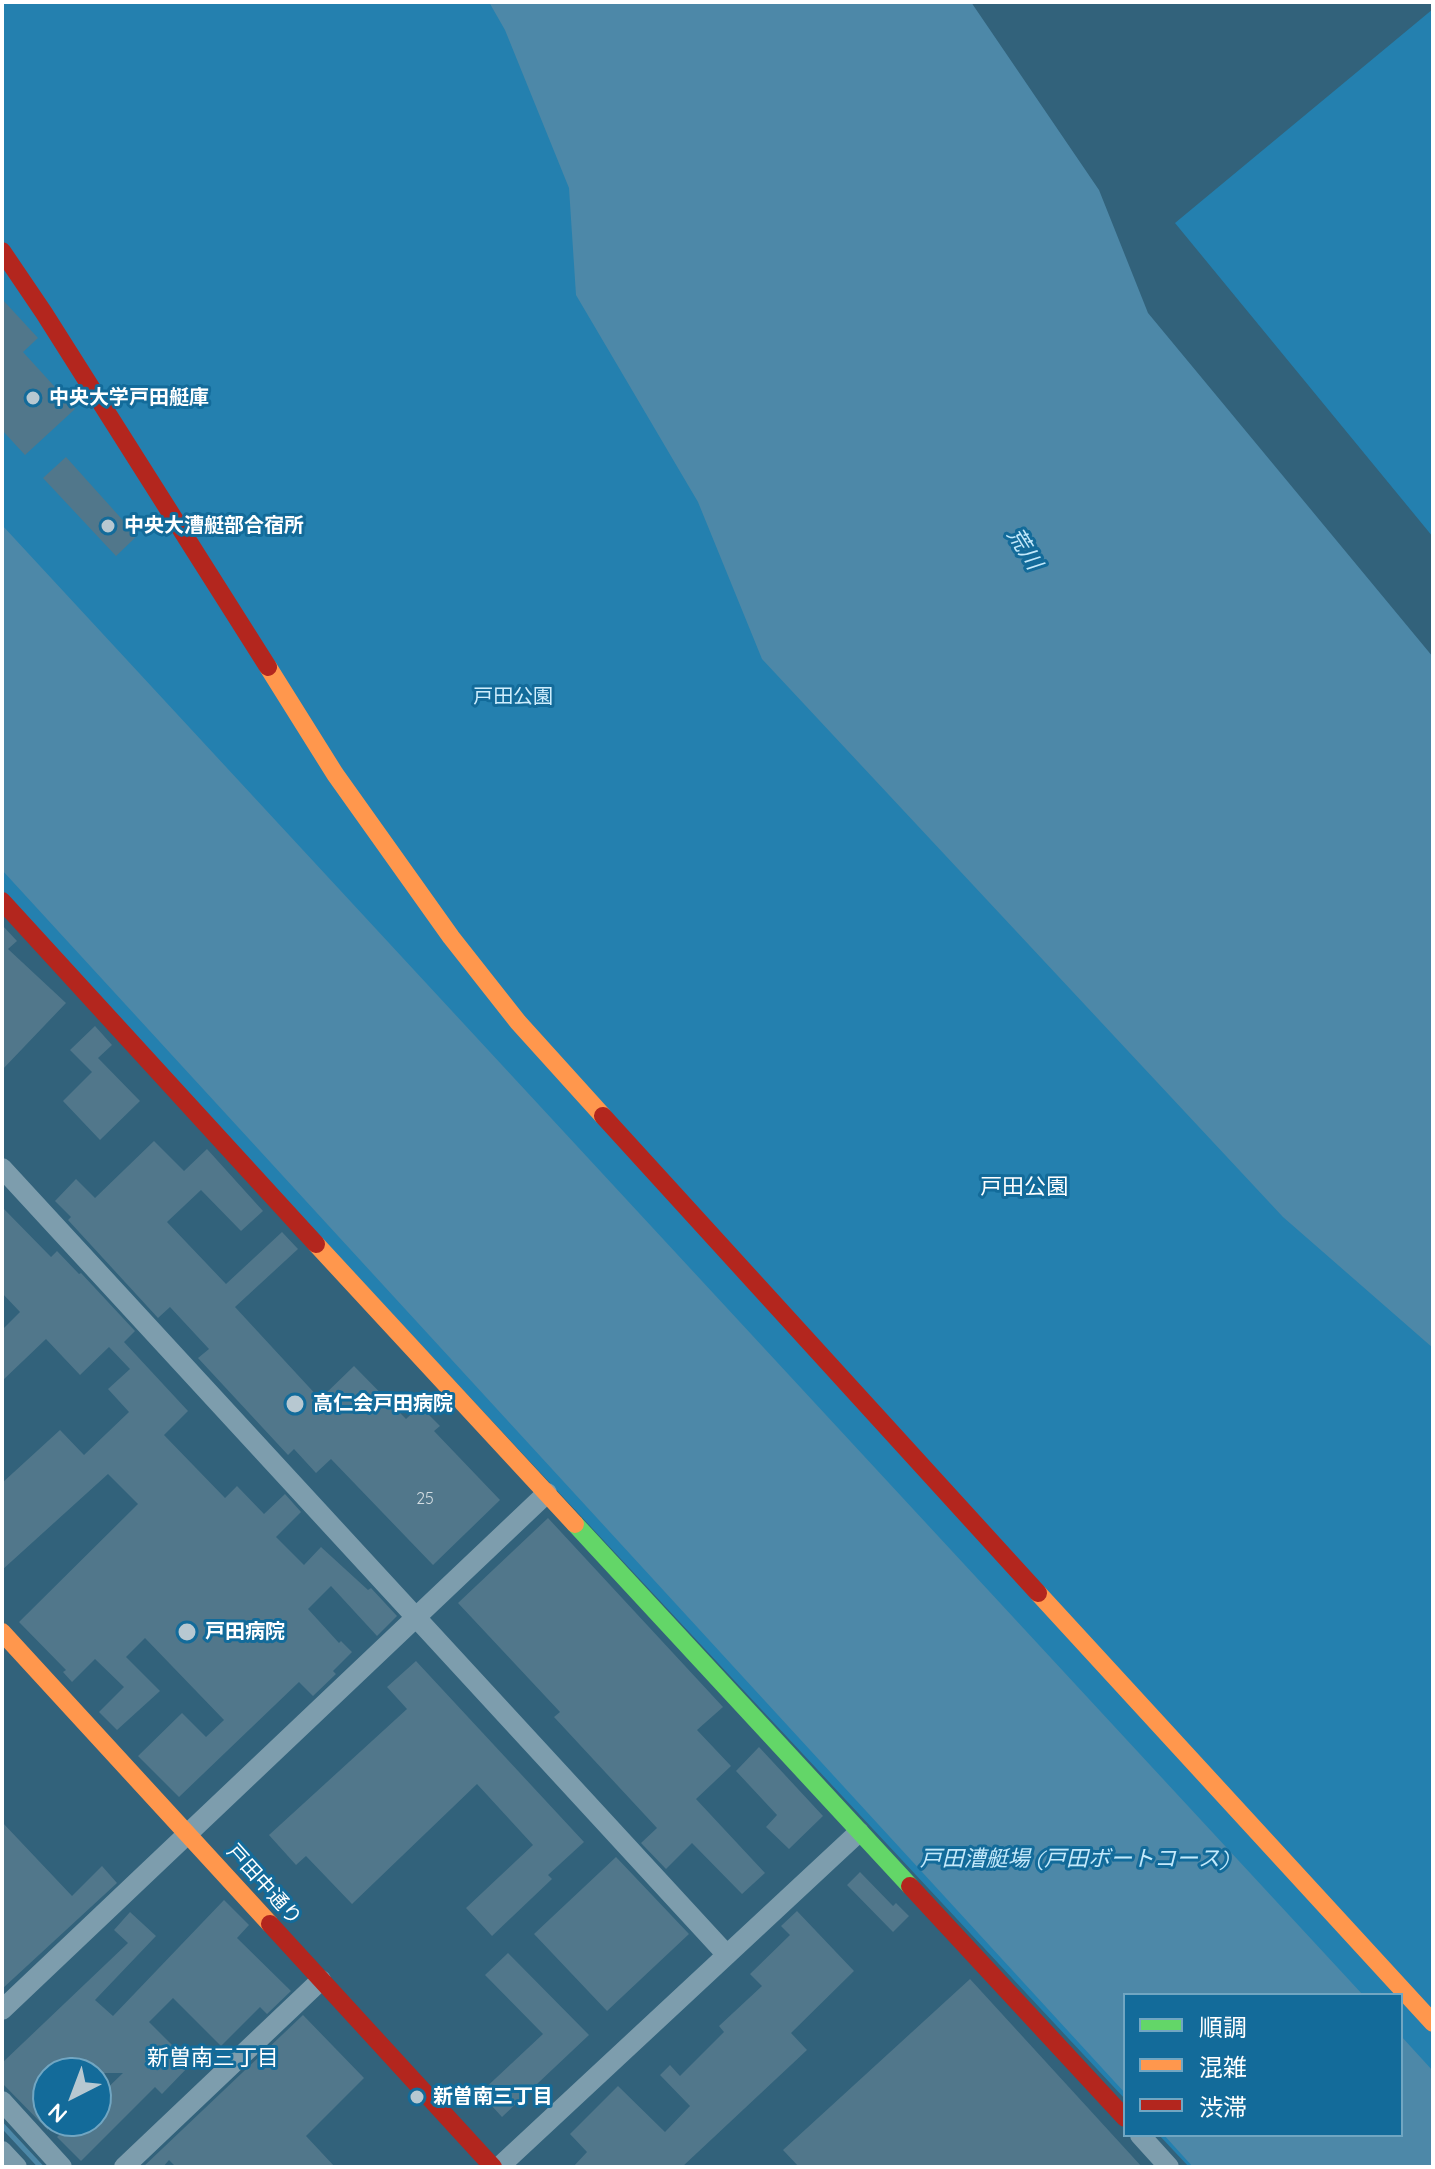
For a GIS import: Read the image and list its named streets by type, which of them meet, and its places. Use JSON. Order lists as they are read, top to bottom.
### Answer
{
  "streets": {
    "street": ["戸田中通り"]
  },
  "districts": ["戸田公園", "新曽南三丁目"],
  "water": ["荒川", "戸田漕艇場 (戸田ボートコース)"],
  "parks": ["戸田公園"],
  "places": [
    "中央大学戸田艇庫",
    "中央大漕艇部合宿所",
    "高仁会戸田病院",
    "戸田病院",
    "新曽南三丁目"
  ],
  "house_numbers": ["25"],
  "legend": ["順調", "混雑", "渋滞"],
  "north": "bottom left"
}
